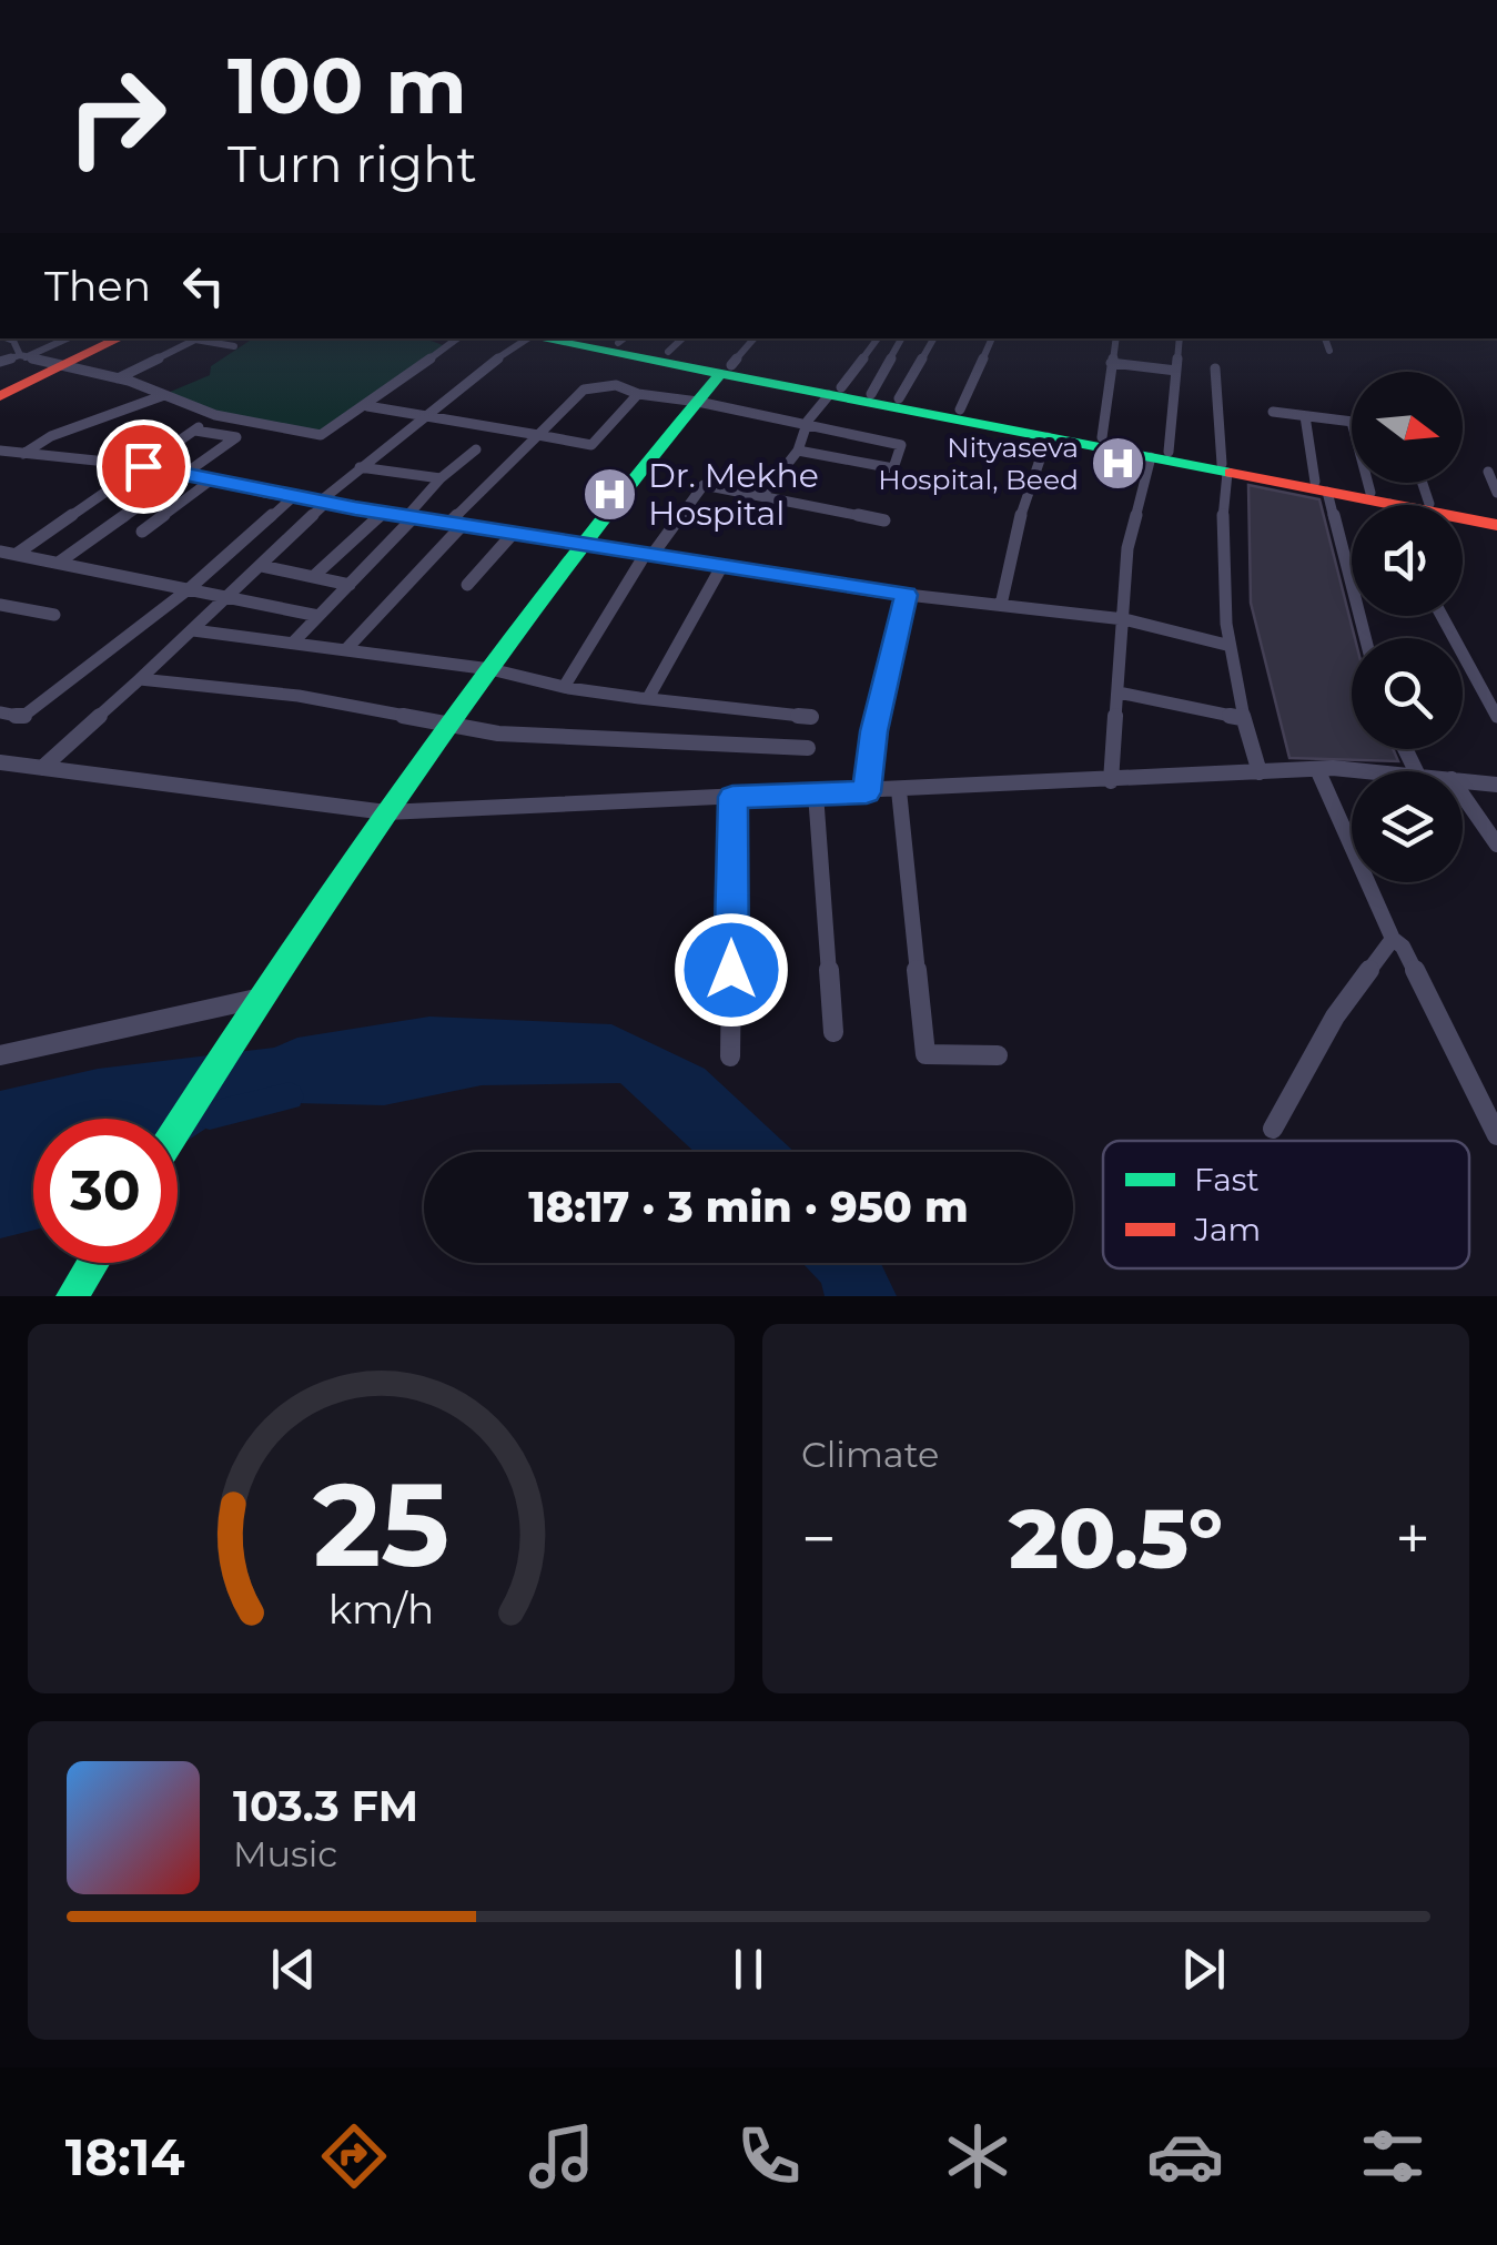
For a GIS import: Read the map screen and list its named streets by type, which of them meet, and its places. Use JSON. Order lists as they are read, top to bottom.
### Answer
{
  "places": {
    "hospital": ["Nityaseva Hospital, Beed", "Dr. Mekhe Hospital"]
  },
  "legend": ["Fast", "Jam"],
  "north": "right",
  "page": {
    "turn": ["100 m", "Turn right"],
    "then": "Then",
    "limit": "30",
    "trip": "18:17 · 3 min · 950 m",
    "tile": "Climate",
    "heat": ["−", "20.5°", "+"],
    "song": ["103.3 FM", "Music"],
    "tabs": "18:14",
    "gauge": ["25", "km/h"]
  }
}
